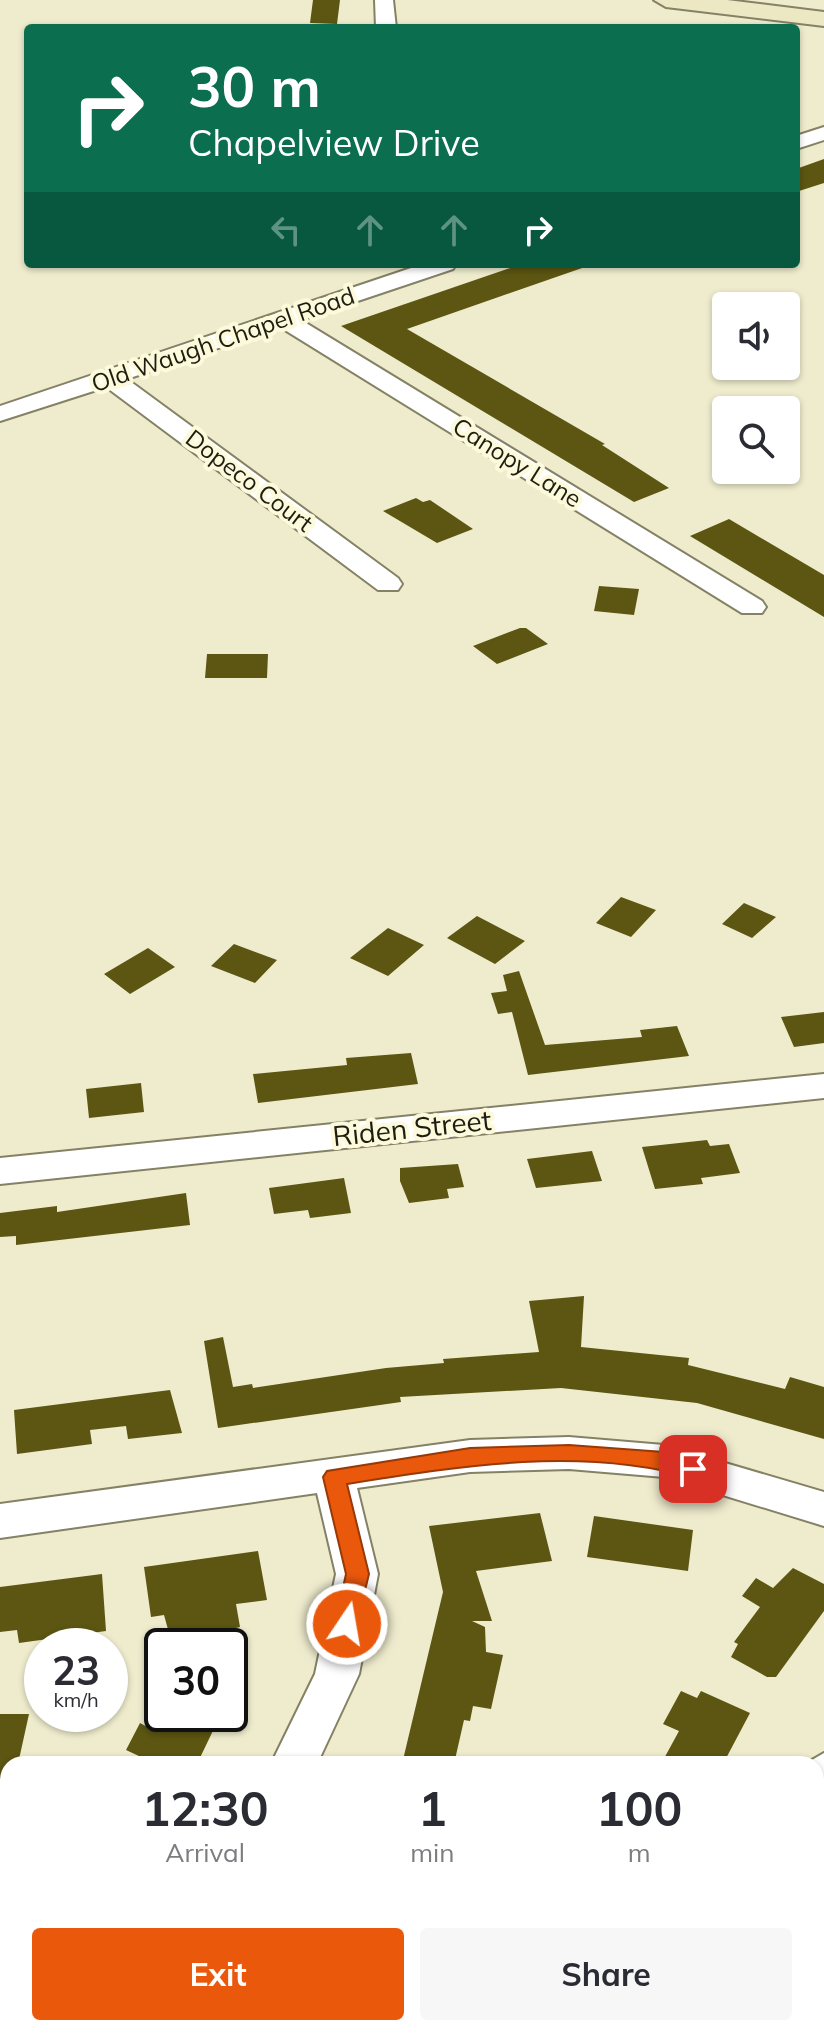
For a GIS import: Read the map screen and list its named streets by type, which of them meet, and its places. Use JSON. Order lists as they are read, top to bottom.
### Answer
{
  "streets": {
    "street": [
      "Old Waugh Chapel Road",
      "Canopy Lane",
      "Dopeco Court",
      "Riden Street"
    ]
  },
  "crossings": [
    ["Old Waugh Chapel Road", "Canopy Lane"],
    ["Old Waugh Chapel Road", "Dopeco Court"]
  ],
  "page": {
    "turn": ["30 m", "Chapelview Drive"],
    "speed": "23 km/h",
    "limit": "30",
    "eta": [
      "12:30",
      "Arrival",
      "1",
      "min",
      "100",
      "m"
    ],
    "buttons": ["Exit", "Share"]
  }
}
